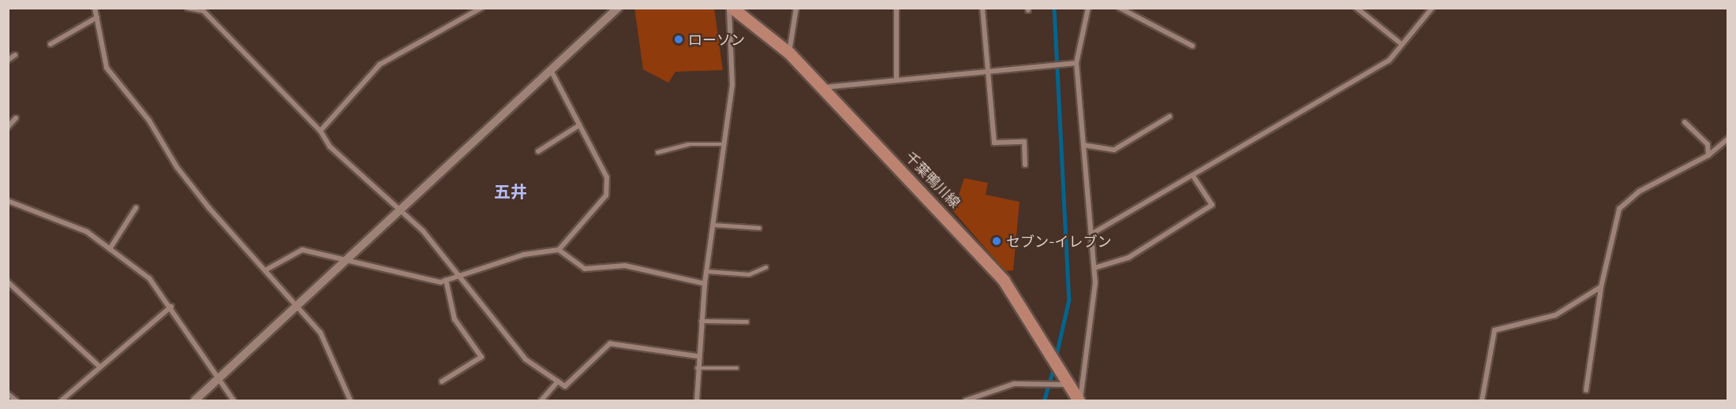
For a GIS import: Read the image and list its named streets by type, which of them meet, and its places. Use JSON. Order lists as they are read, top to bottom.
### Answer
{
  "streets": {
    "main road": ["千葉鴨川線"]
  },
  "districts": ["五井"],
  "places": ["ローソン", "セブン-イレブン"]
}
